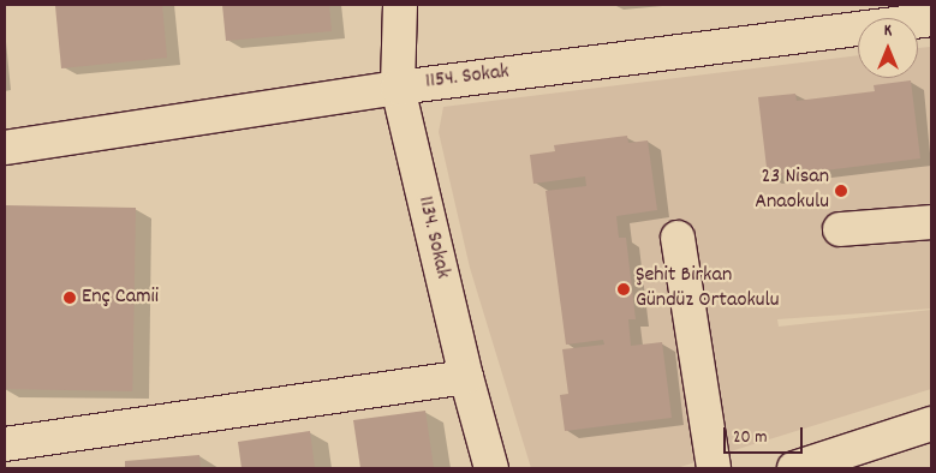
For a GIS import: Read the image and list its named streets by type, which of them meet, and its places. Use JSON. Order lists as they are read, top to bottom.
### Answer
{
  "streets": {
    "street": ["1154. Sokak", "1134. Sokak"]
  },
  "crossings": [
    ["1154. Sokak", "1134. Sokak"]
  ],
  "places": ["23 Nisan Anaokulu", "Şehit Birkan Gündüz Ortaokulu", "Enç Camii"],
  "scale_bar": "20 m",
  "north": "top"
}
